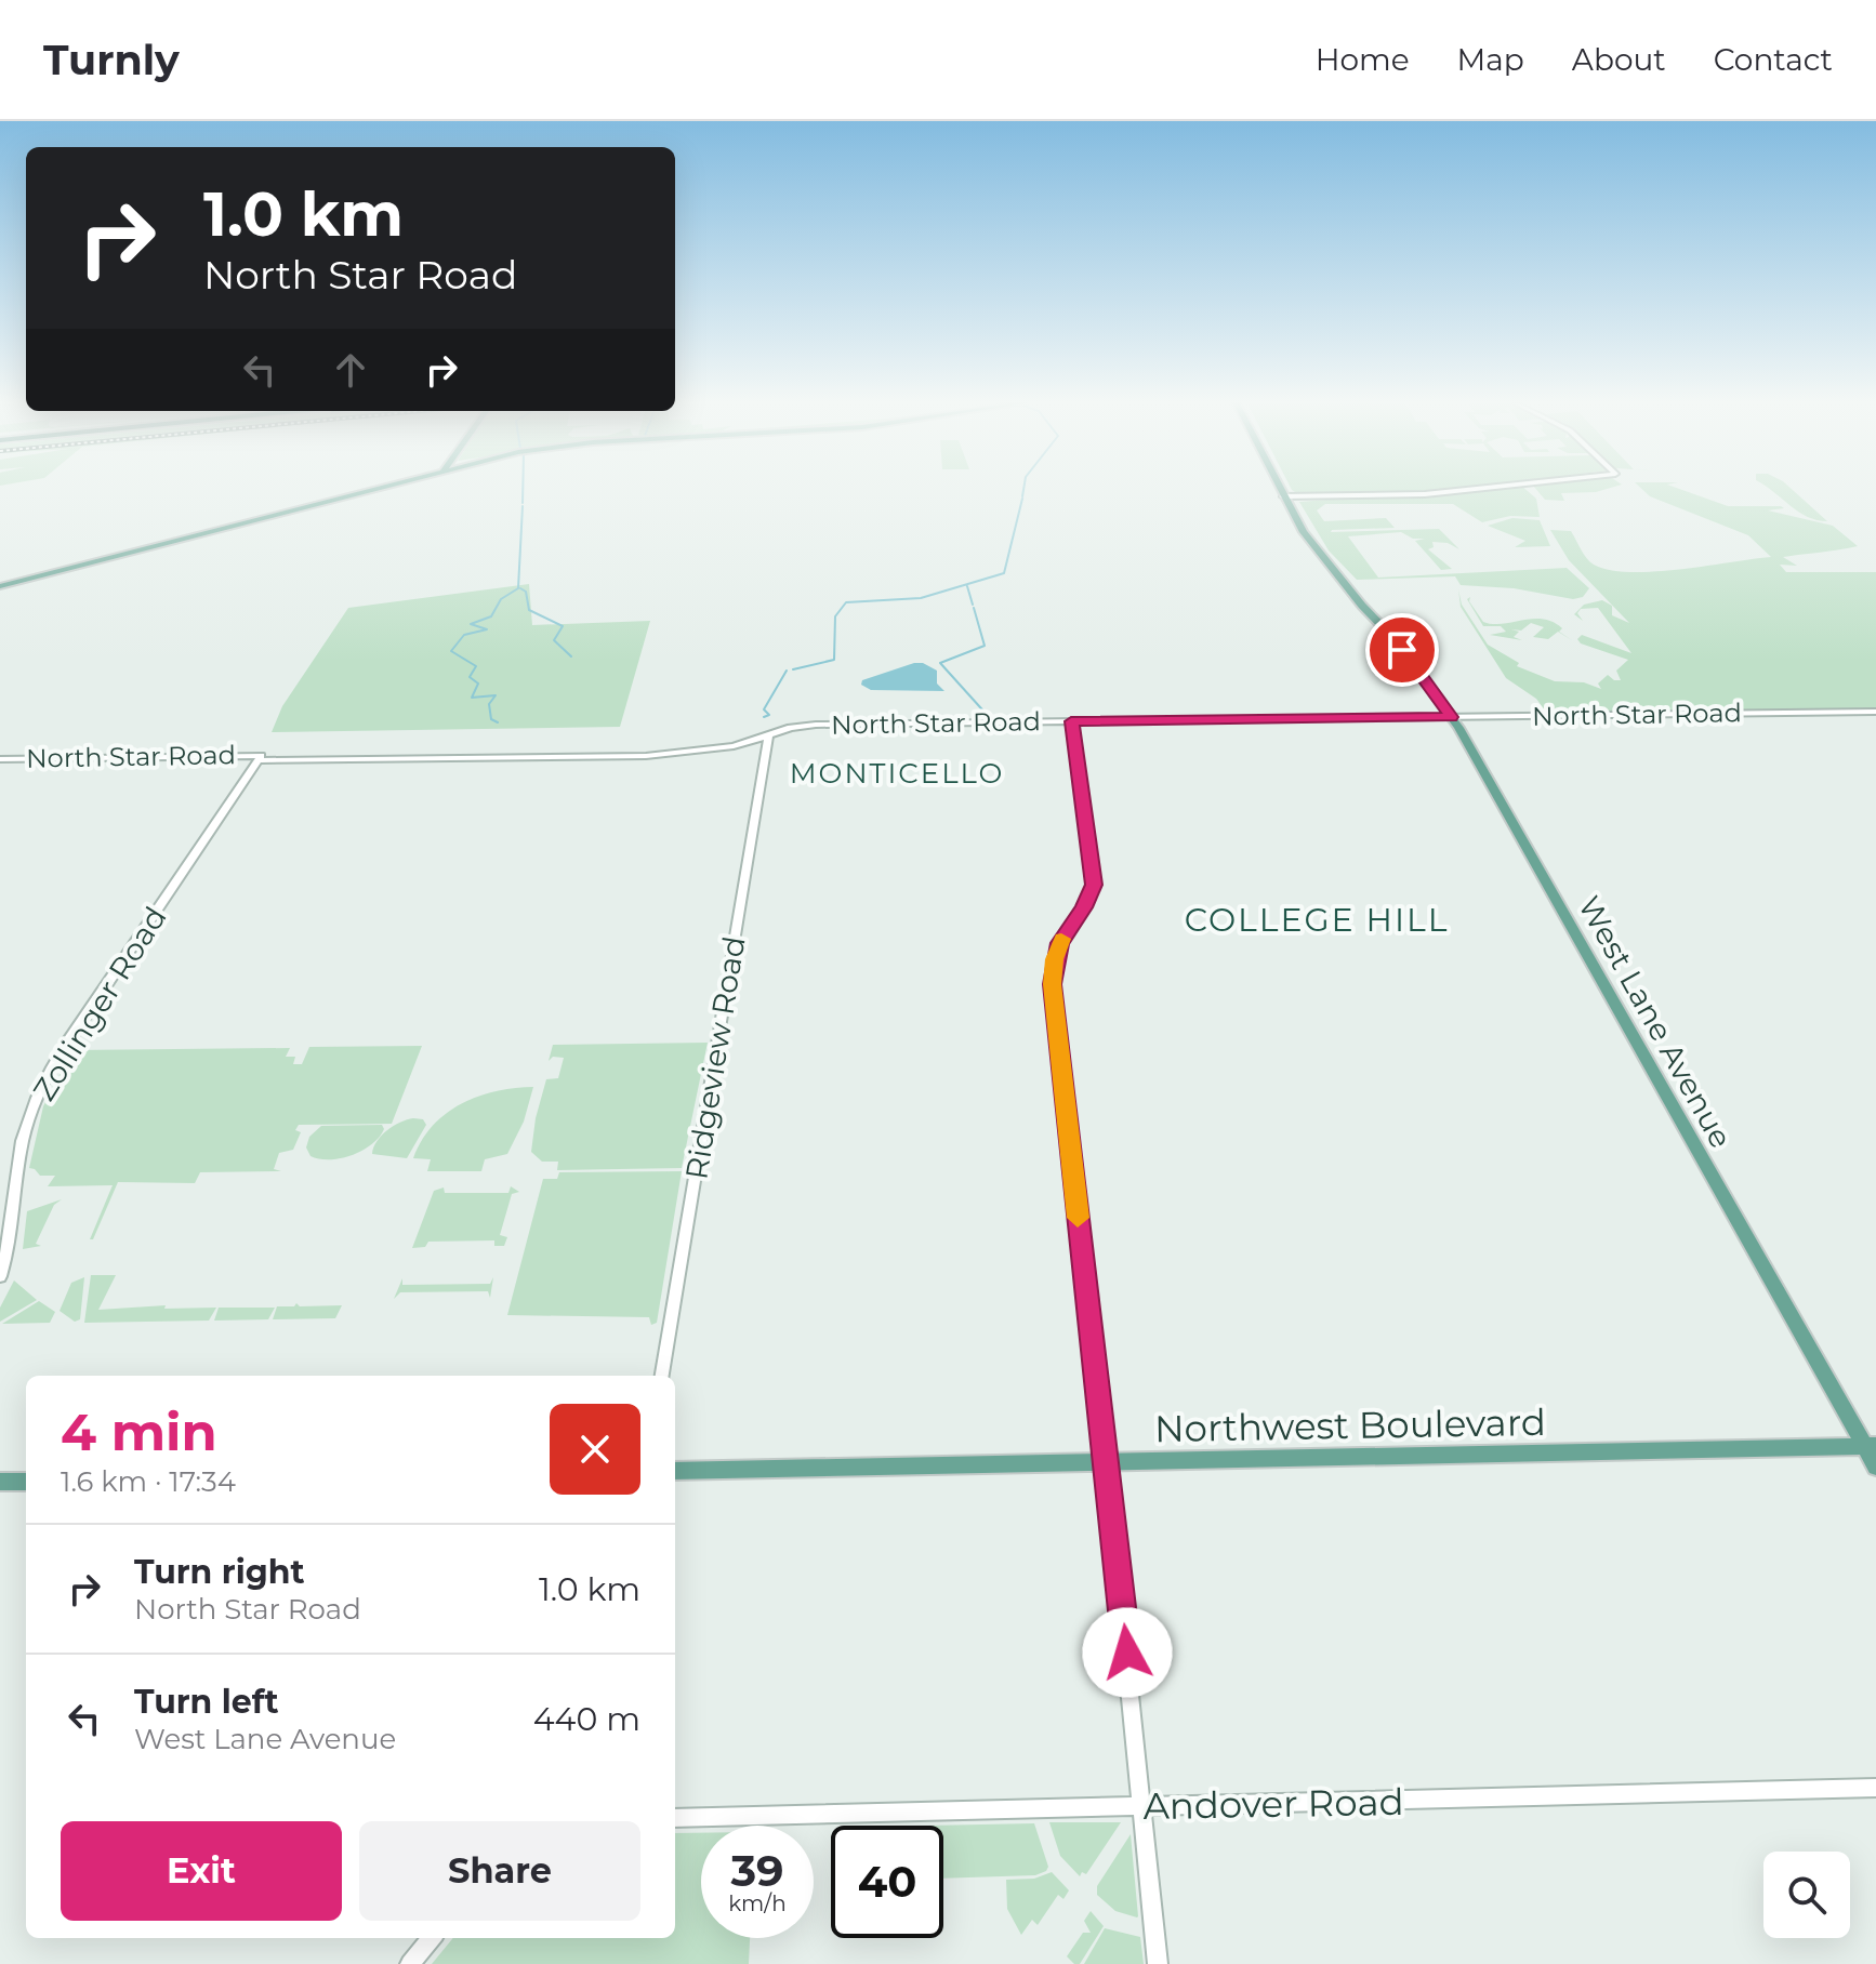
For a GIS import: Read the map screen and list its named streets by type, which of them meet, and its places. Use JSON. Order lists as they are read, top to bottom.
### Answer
{
  "streets": {
    "main road": ["West Lane Avenue", "Northwest Boulevard"],
    "street": [
      "North Star Road",
      "Zollinger Road",
      "Ridgeview Road",
      "Andover Road"
    ]
  },
  "crossings": [
    ["North Star Road", "Zollinger Road"],
    ["North Star Road", "West Lane Avenue"],
    ["North Star Road", "Ridgeview Road"],
    ["West Lane Avenue", "Northwest Boulevard"]
  ],
  "districts": ["MONTICELLO", "COLLEGE HILL"],
  "page": {
    "header": "Turnly",
    "nav": [
      "Home",
      "Map",
      "About",
      "Contact"
    ],
    "turn": ["1.0 km", "North Star Road"],
    "heading": ["4 min", "1.6 km · 17:34"],
    "list": [
      {
        "name": "Turn right",
        "note": "North Star Road",
        "value": "1.0 km"
      },
      {
        "name": "Turn left",
        "note": "West Lane Avenue",
        "value": "440 m"
      }
    ],
    "buttons": ["Exit", "Share"],
    "speed": "39 km/h",
    "limit": "40"
  }
}
